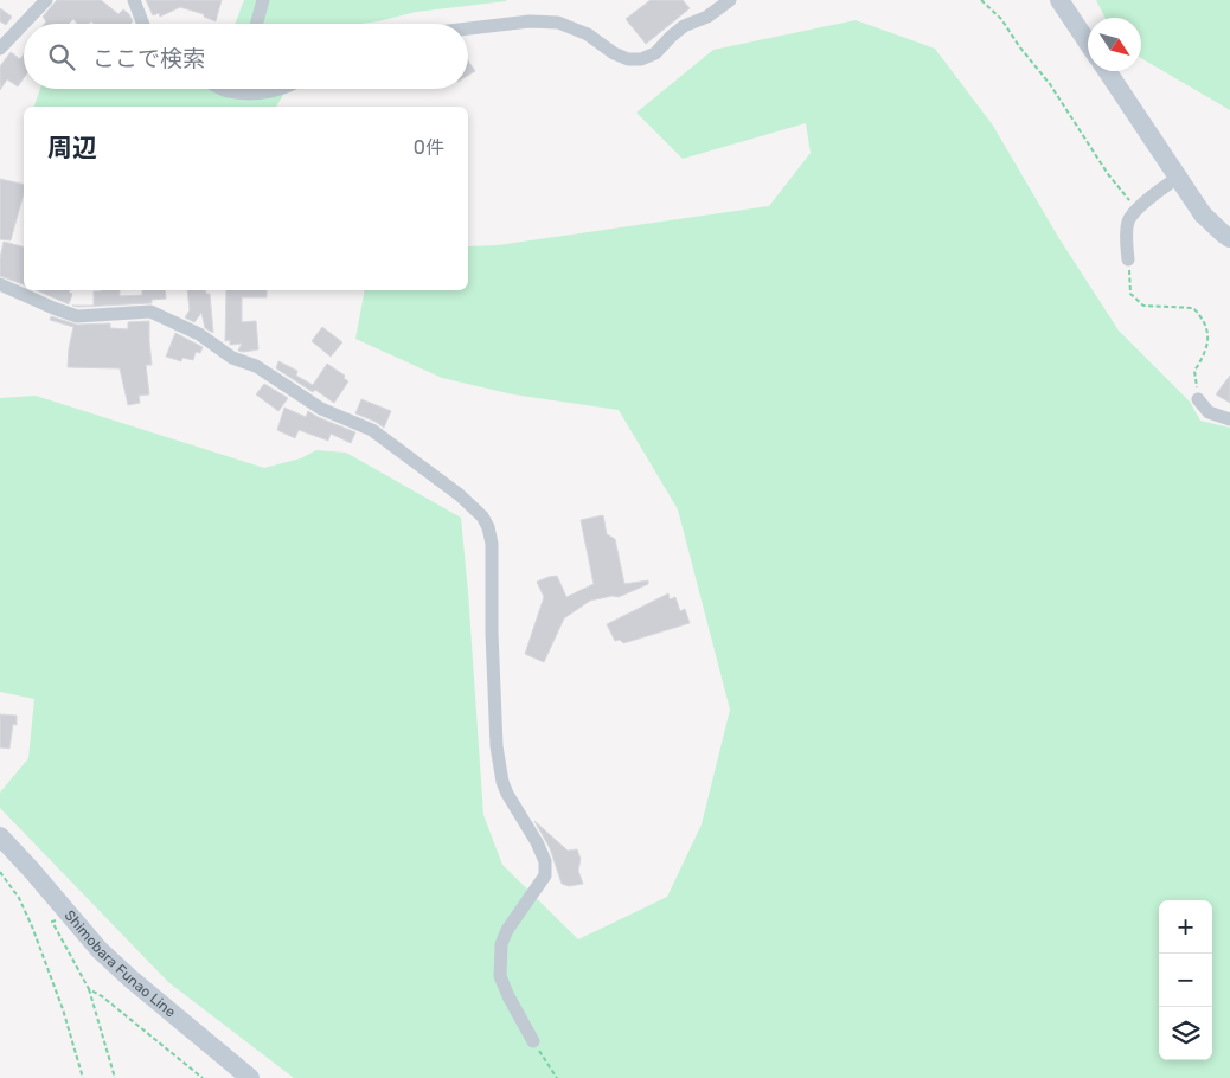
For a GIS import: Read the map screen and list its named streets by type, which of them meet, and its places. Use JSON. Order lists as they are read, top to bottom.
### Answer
{
  "streets": {
    "main road": ["Shimobara Funao Line"]
  },
  "north": "bottom right",
  "page": {
    "search": "ここで検索",
    "heading": ["周辺", "0件"],
    "map_buttons": ["+", "−"]
  }
}
